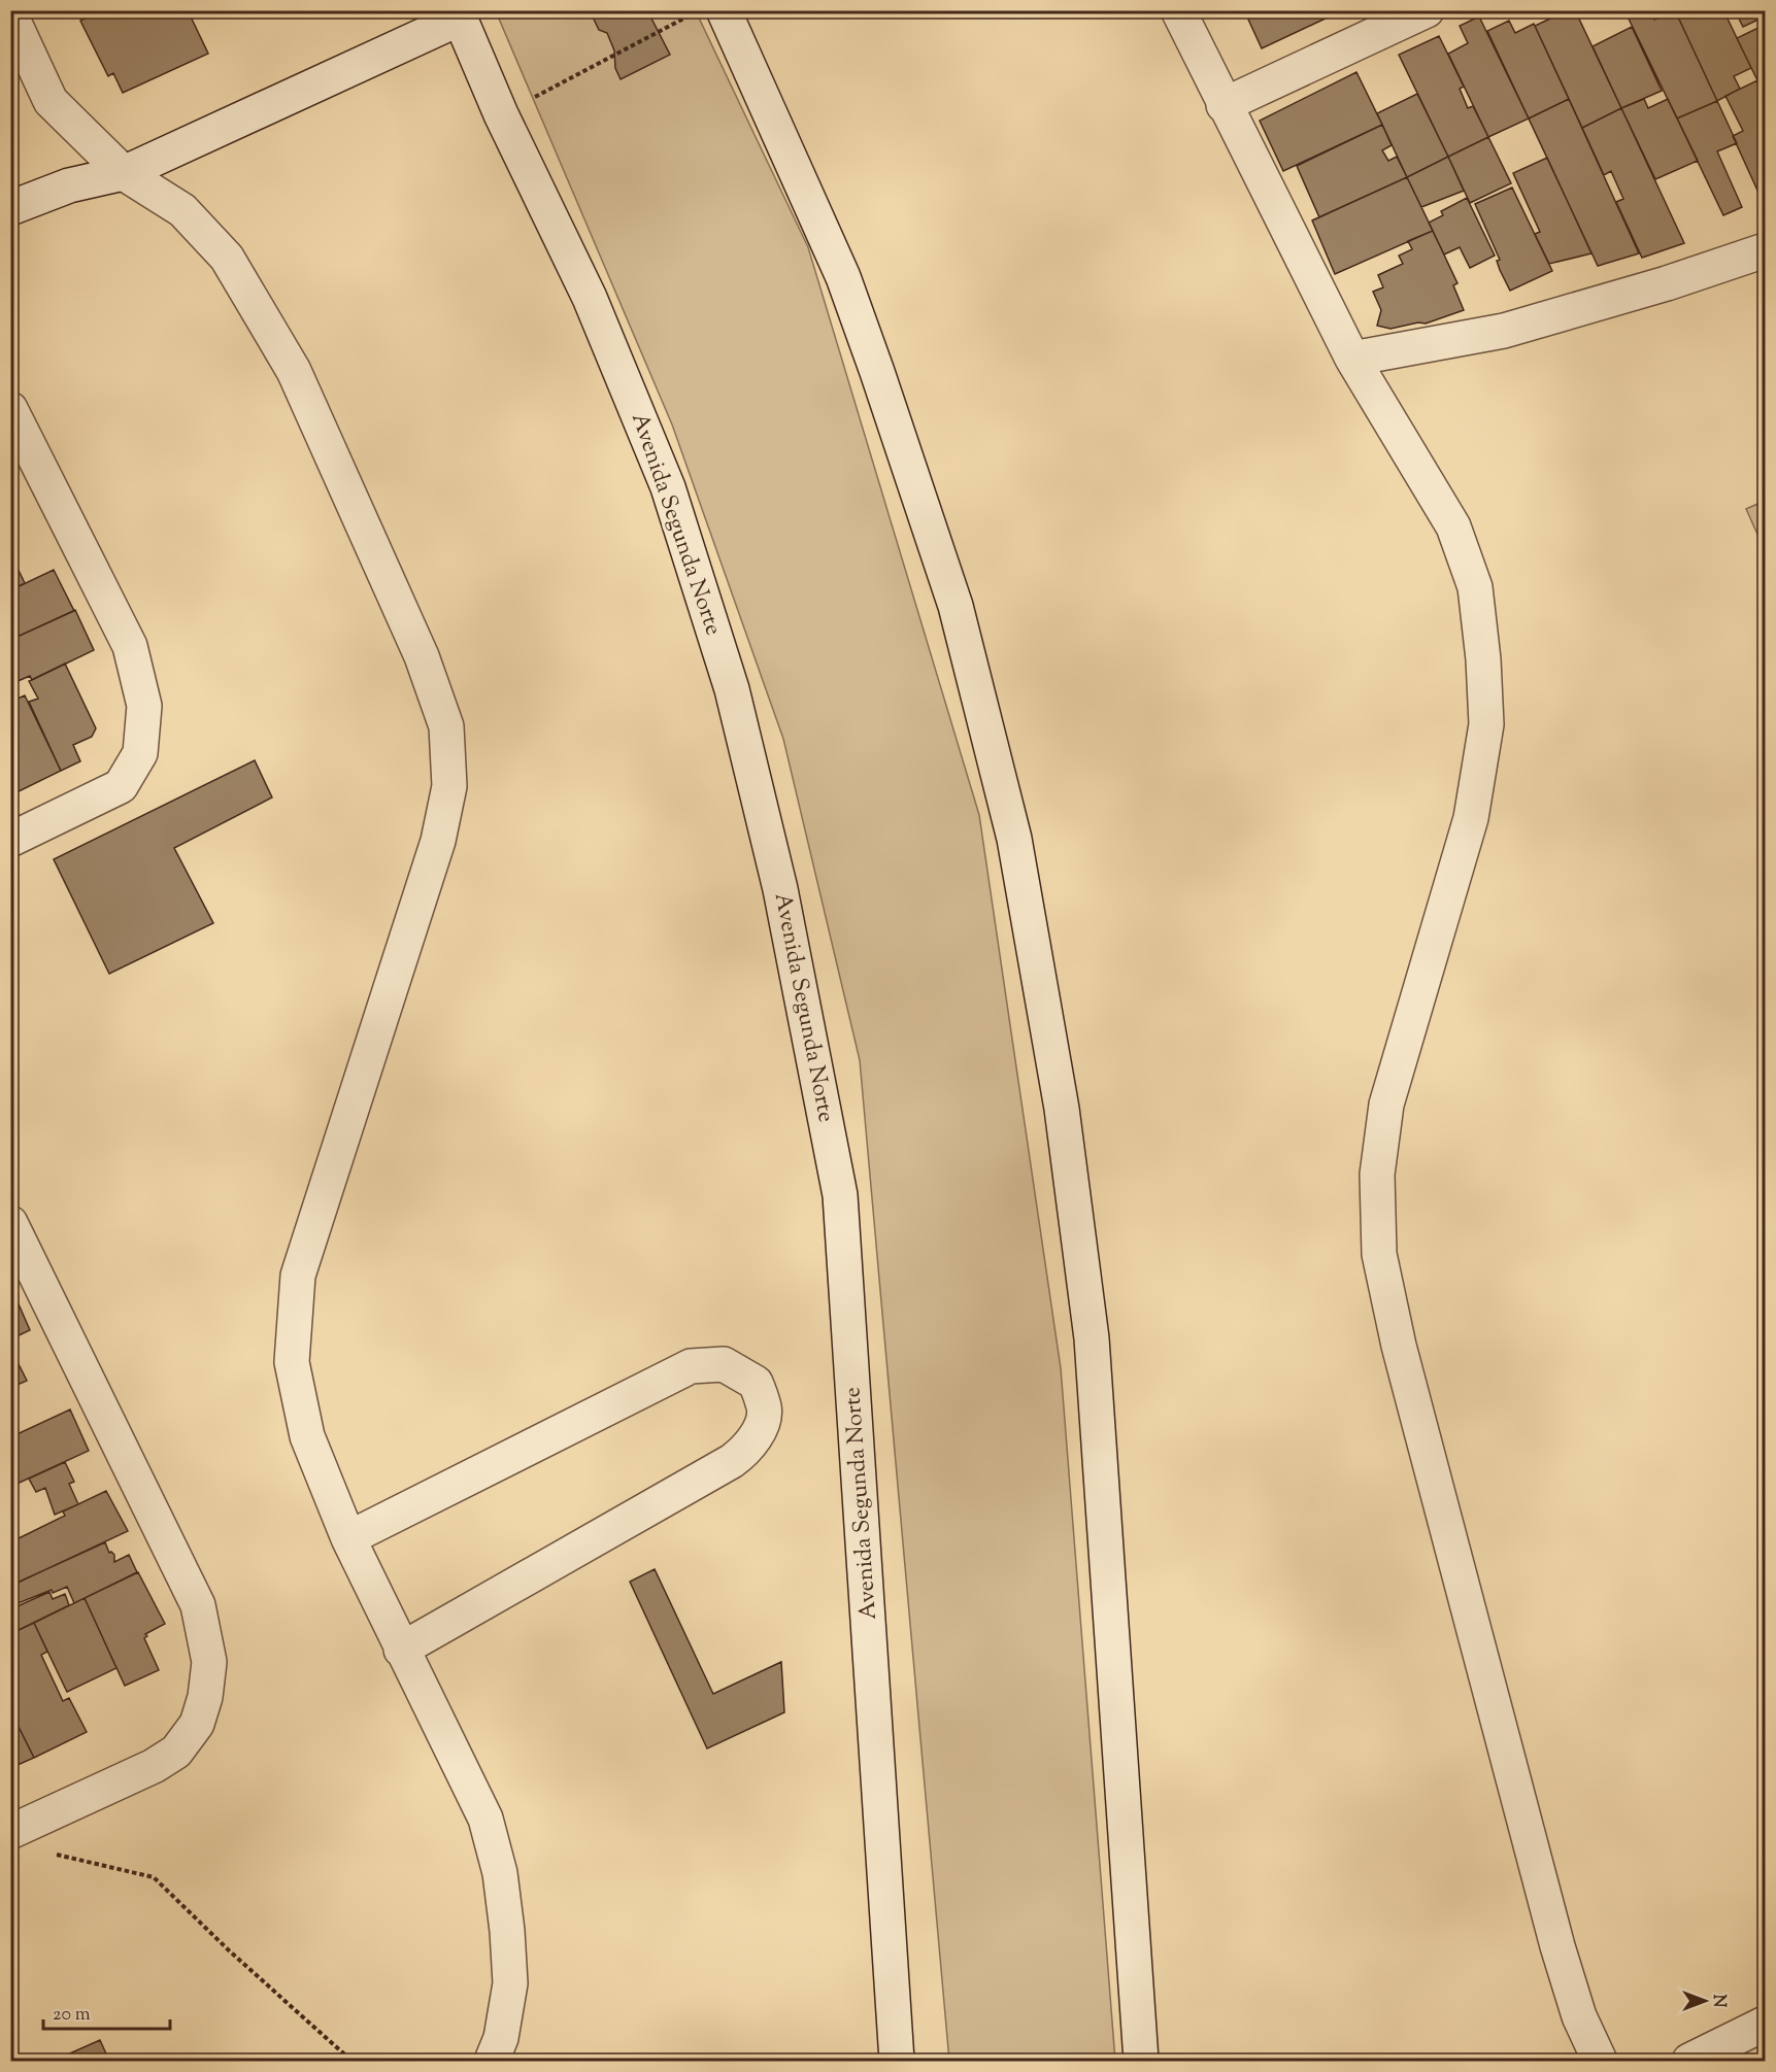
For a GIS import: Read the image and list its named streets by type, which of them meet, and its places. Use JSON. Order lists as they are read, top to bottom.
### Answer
{
  "streets": {
    "street": ["Avenida Segunda Norte"]
  },
  "scale_bar": "20 m",
  "north": "right"
}
